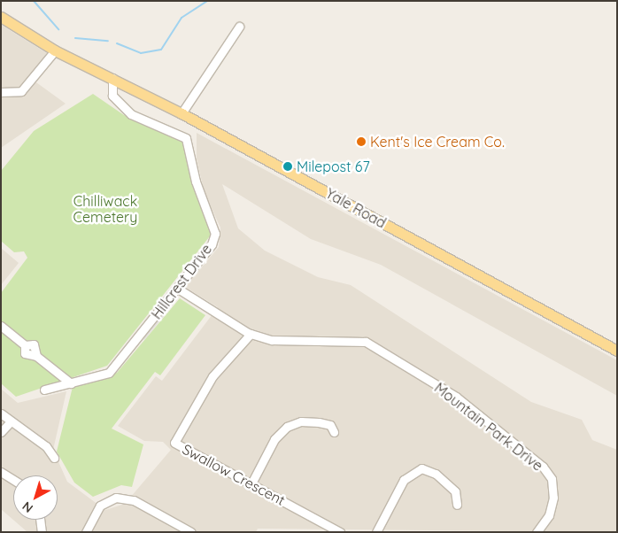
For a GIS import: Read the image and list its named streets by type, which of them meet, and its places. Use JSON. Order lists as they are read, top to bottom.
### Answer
{
  "streets": {
    "main road": ["Yale Road"],
    "street": ["Hillcrest Drive", "Mountain Park Drive", "Swallow Crescent"]
  },
  "crossings": [
    ["Yale Road", "Hillcrest Drive"],
    ["Hillcrest Drive", "Mountain Park Drive"],
    ["Mountain Park Drive", "Swallow Crescent"]
  ],
  "parks": ["Chilliwack Cemetery"],
  "places": ["Kent's Ice Cream Co.", "Milepost 67"],
  "north": "bottom left"
}
